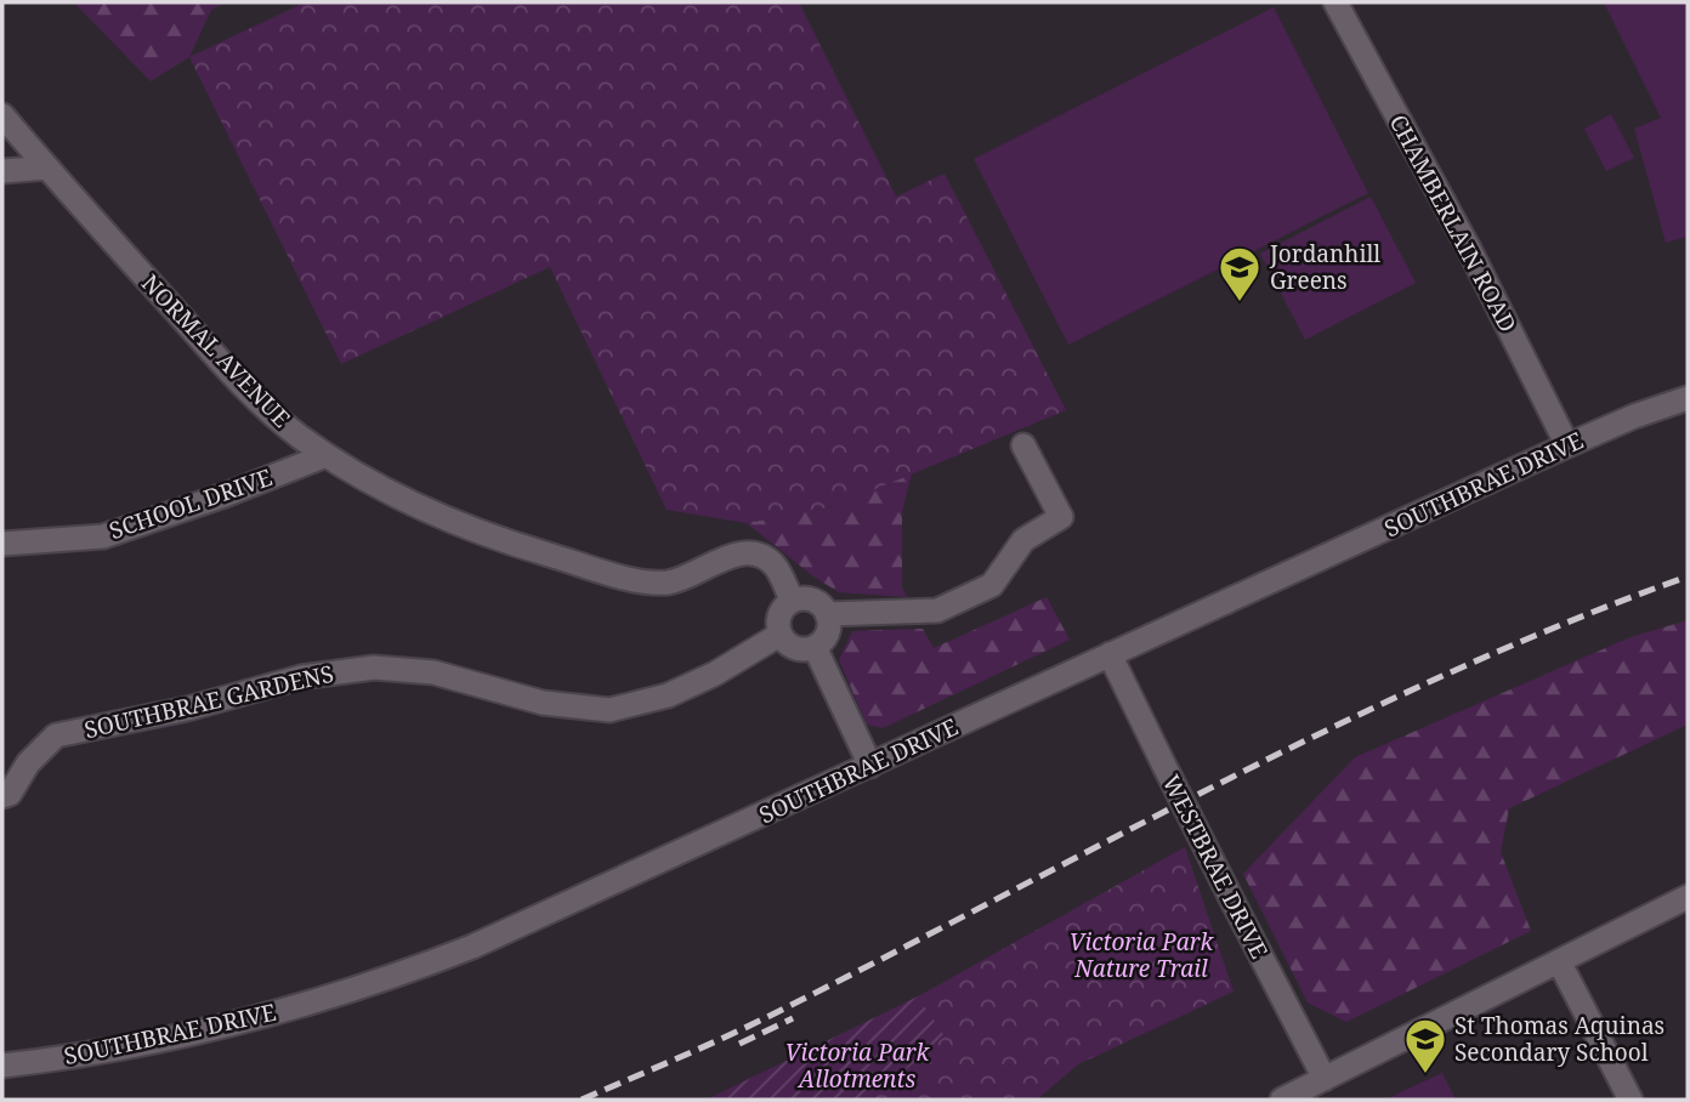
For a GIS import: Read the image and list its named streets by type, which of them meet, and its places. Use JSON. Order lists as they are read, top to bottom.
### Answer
{
  "streets": {
    "street": [
      "CHAMBERLAIN ROAD",
      "NORMAL AVENUE",
      "SOUTHBRAE DRIVE",
      "SCHOOL DRIVE",
      "SOUTHBRAE GARDENS",
      "WESTBRAE DRIVE"
    ]
  },
  "crossings": [
    ["CHAMBERLAIN ROAD", "SOUTHBRAE DRIVE"],
    ["NORMAL AVENUE", "SCHOOL DRIVE"],
    ["NORMAL AVENUE", "SOUTHBRAE GARDENS"],
    ["SOUTHBRAE DRIVE", "WESTBRAE DRIVE"]
  ],
  "parks": ["Victoria Park Nature Trail", "Victoria Park Allotments"],
  "places": {
    "school or university": ["Jordanhill Greens", "St Thomas Aquinas Secondary School"]
  }
}
